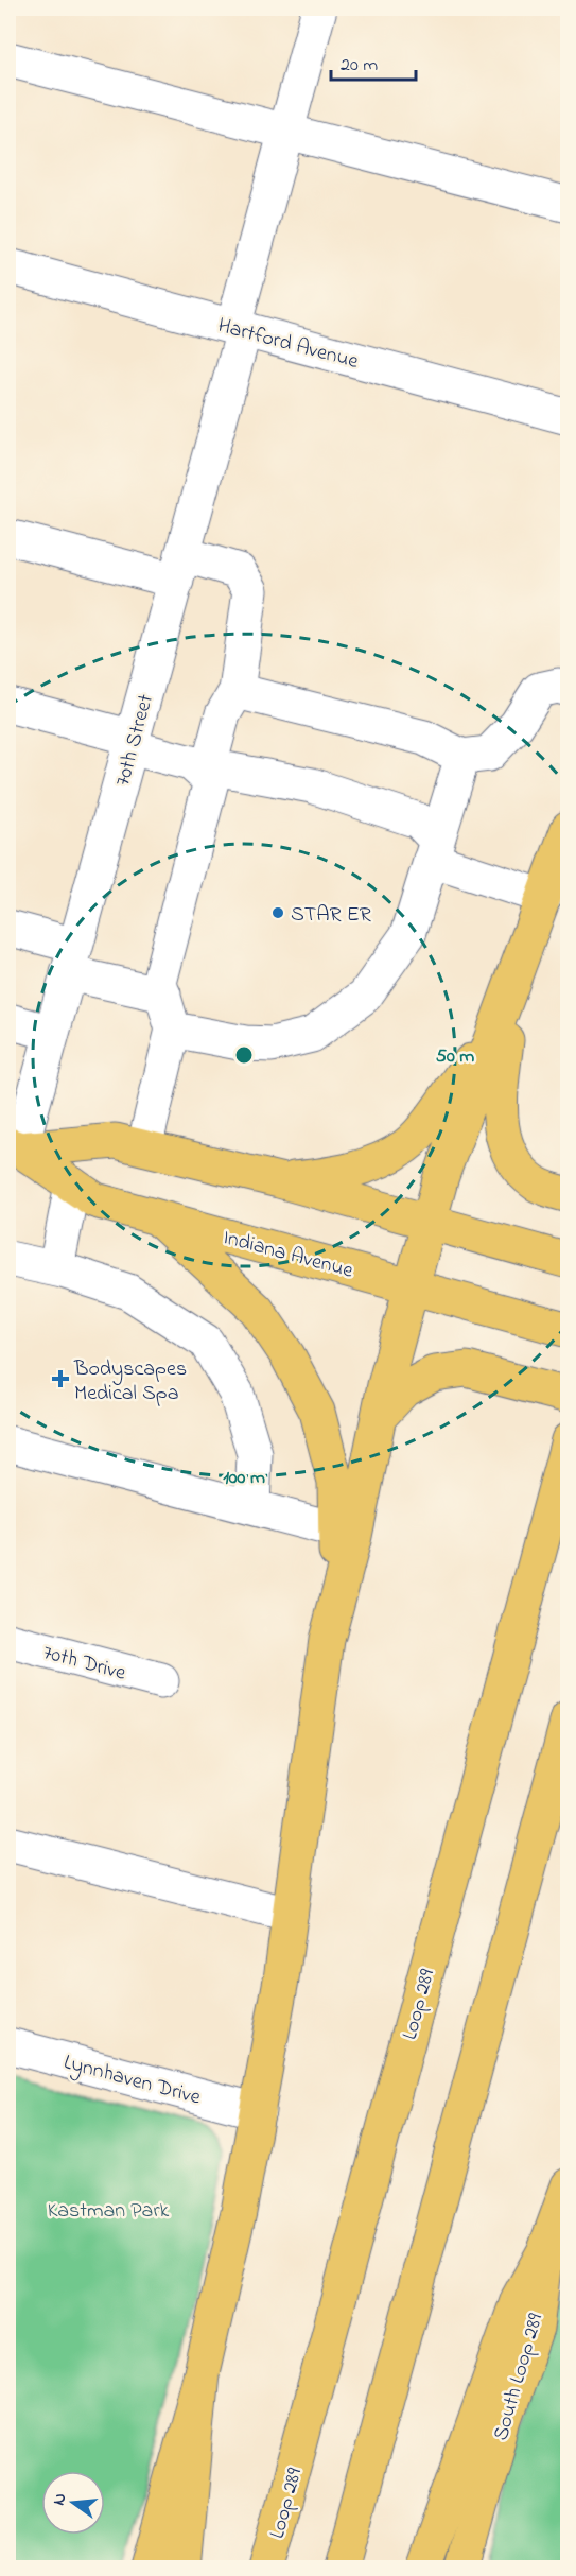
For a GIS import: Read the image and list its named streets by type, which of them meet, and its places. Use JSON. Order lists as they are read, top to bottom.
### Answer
{
  "streets": {
    "main road": ["Indiana Avenue", "Loop 289", "South Loop 289"],
    "street": [
      "Hartford Avenue",
      "70th Street",
      "70th Drive",
      "Lynnhaven Drive"
    ]
  },
  "crossings": [
    ["Hartford Avenue", "70th Street"],
    ["70th Street", "Indiana Avenue"]
  ],
  "parks": ["Kastman Park"],
  "places": {
    "other": ["STAR ER"],
    "health": ["Bodyscapes Medical Spa"]
  },
  "scale_bar": "20 m",
  "north": "left",
  "rings": ["50 m", "100 m"]
}
